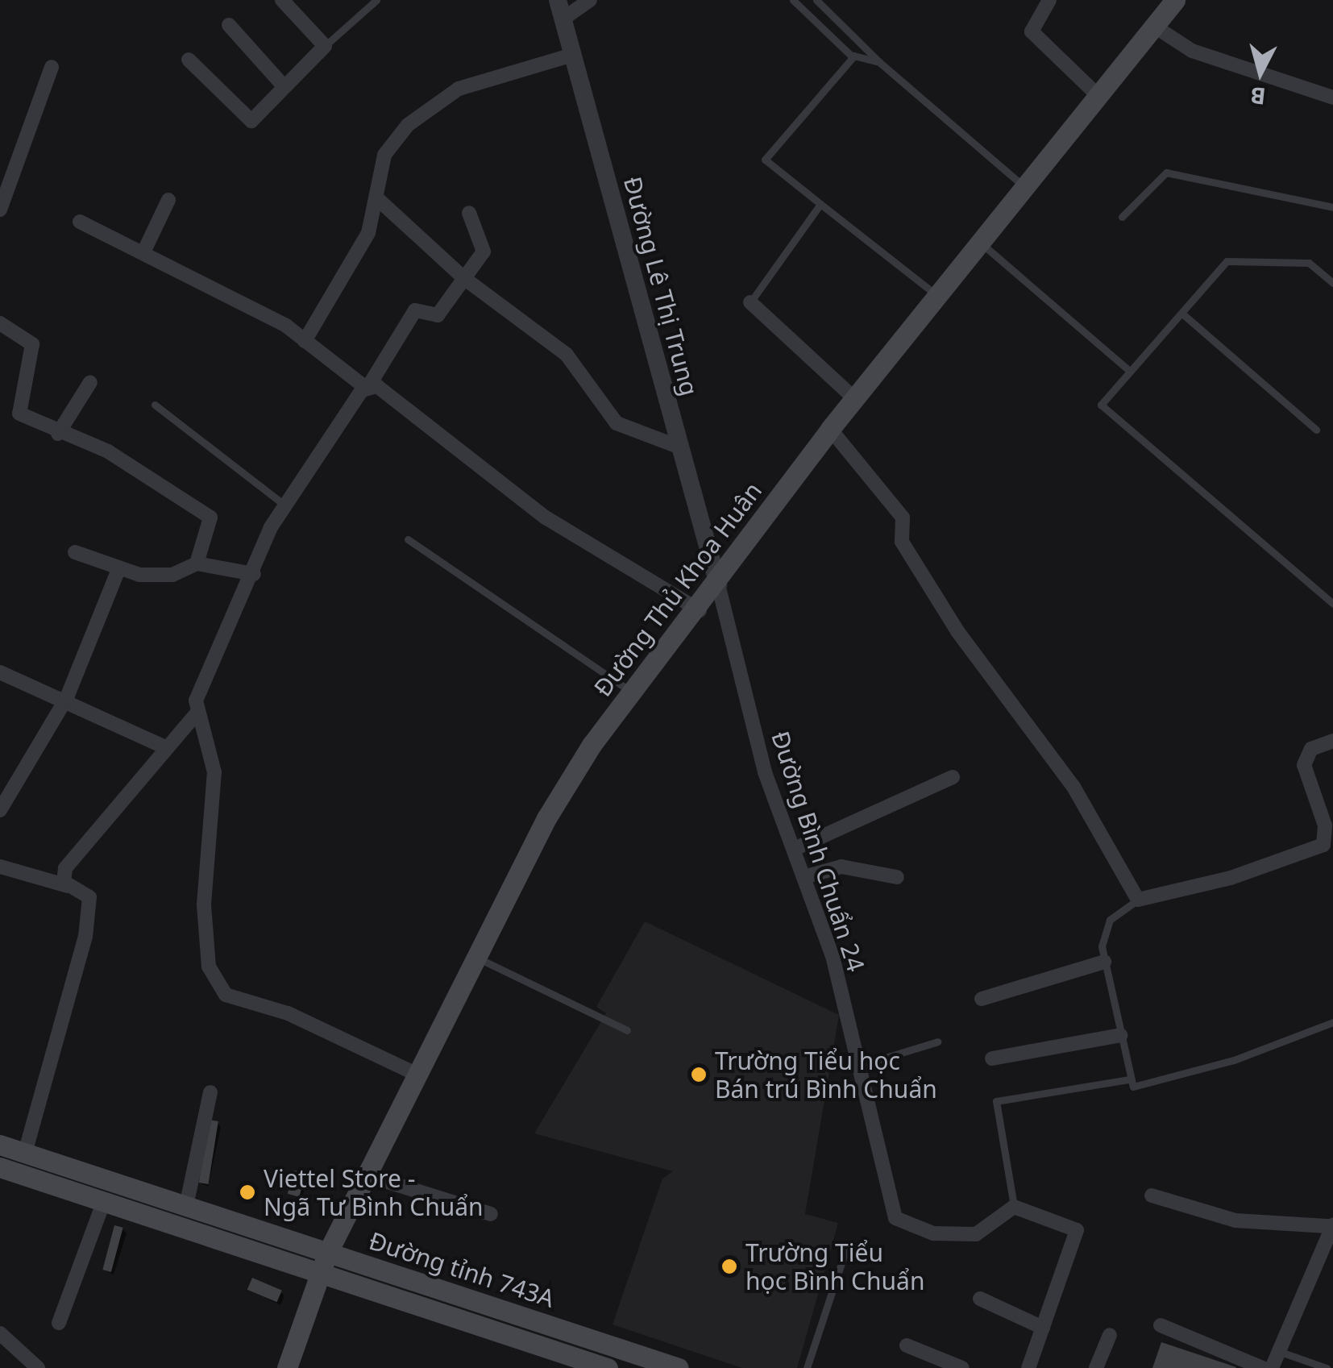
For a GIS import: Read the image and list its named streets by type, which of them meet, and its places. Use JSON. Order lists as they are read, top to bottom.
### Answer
{
  "streets": {
    "main road": ["Đường Thủ Khoa Huân", "Đường tỉnh 743A"],
    "street": ["Đường Lê Thị Trung", "Đường Bình Chuẩn 24"]
  },
  "crossings": [
    ["Đường Lê Thị Trung", "Đường Thủ Khoa Huân"],
    ["Đường Lê Thị Trung", "Đường Bình Chuẩn 24"],
    ["Đường Thủ Khoa Huân", "Đường Bình Chuẩn 24"],
    ["Đường Thủ Khoa Huân", "Đường tỉnh 743A"]
  ],
  "places": ["Trường Tiểu học Bán trú Bình Chuẩn", "Viettel Store - Ngã Tư Bình Chuẩn", "Trường Tiểu học Bình Chuẩn"],
  "north": "bottom"
}
